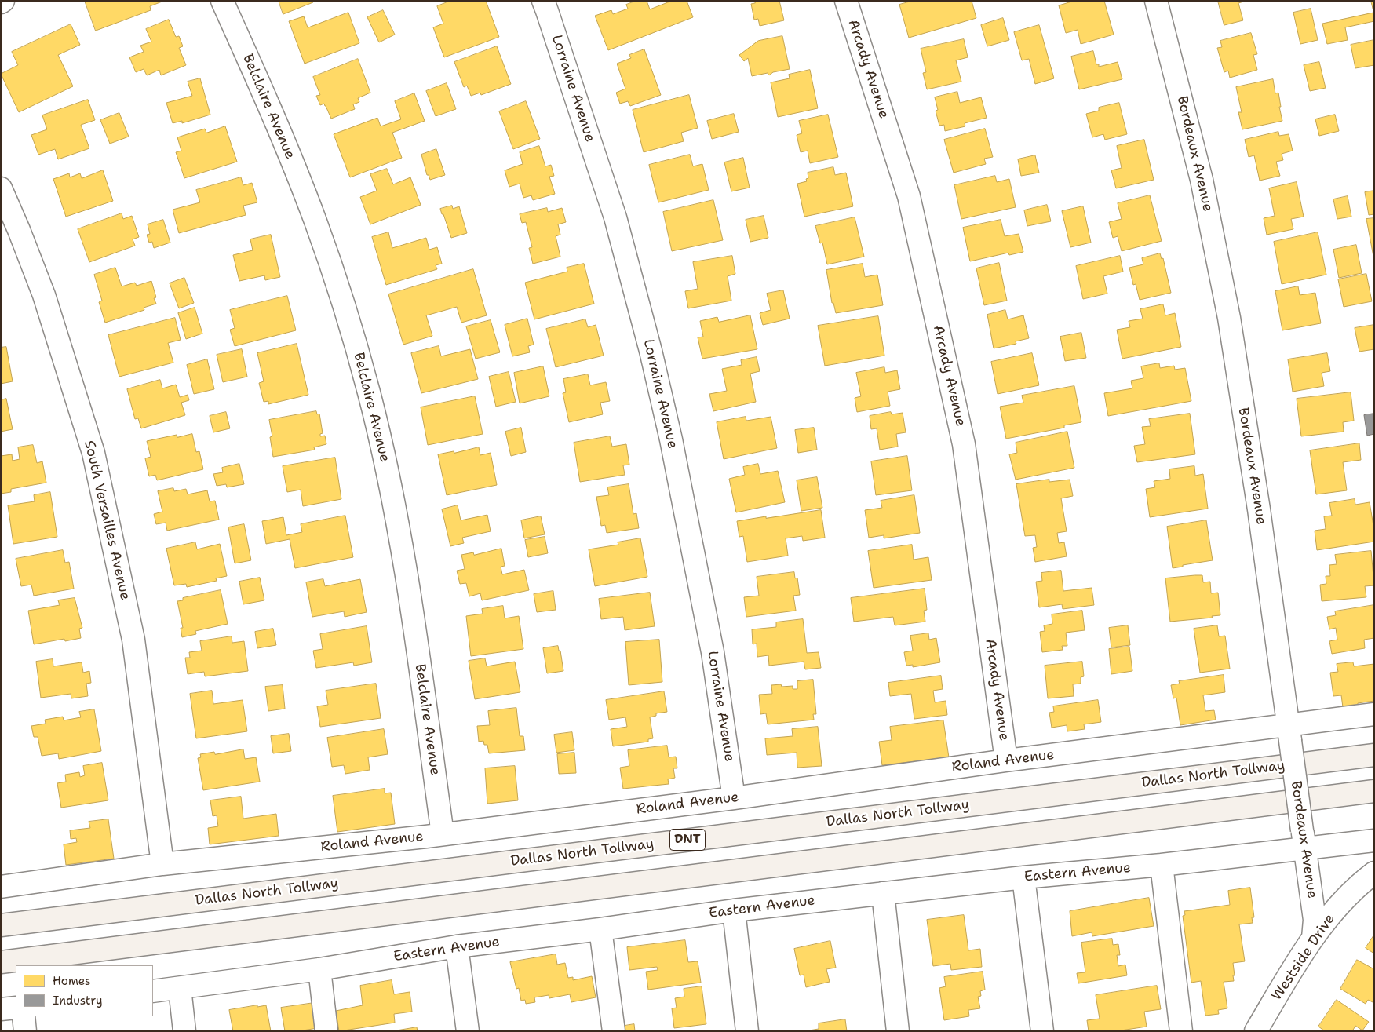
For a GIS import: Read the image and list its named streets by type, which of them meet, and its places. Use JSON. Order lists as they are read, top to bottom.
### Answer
{
  "streets": {
    "highway": ["Dallas North Tollway", "DNT"],
    "street": [
      "Arcady Avenue",
      "Lorraine Avenue",
      "Belclaire Avenue",
      "Bordeaux Avenue",
      "South Versailles Avenue",
      "Roland Avenue",
      "Eastern Avenue",
      "Westside Drive"
    ]
  },
  "crossings": [
    ["Arcady Avenue", "Roland Avenue"],
    ["Lorraine Avenue", "Roland Avenue"],
    ["Belclaire Avenue", "Roland Avenue"],
    ["Bordeaux Avenue", "Roland Avenue"],
    ["Bordeaux Avenue", "Eastern Avenue"],
    ["Bordeaux Avenue", "Westside Drive"],
    ["South Versailles Avenue", "Roland Avenue"]
  ],
  "legend": ["Homes", "Industry"]
}
